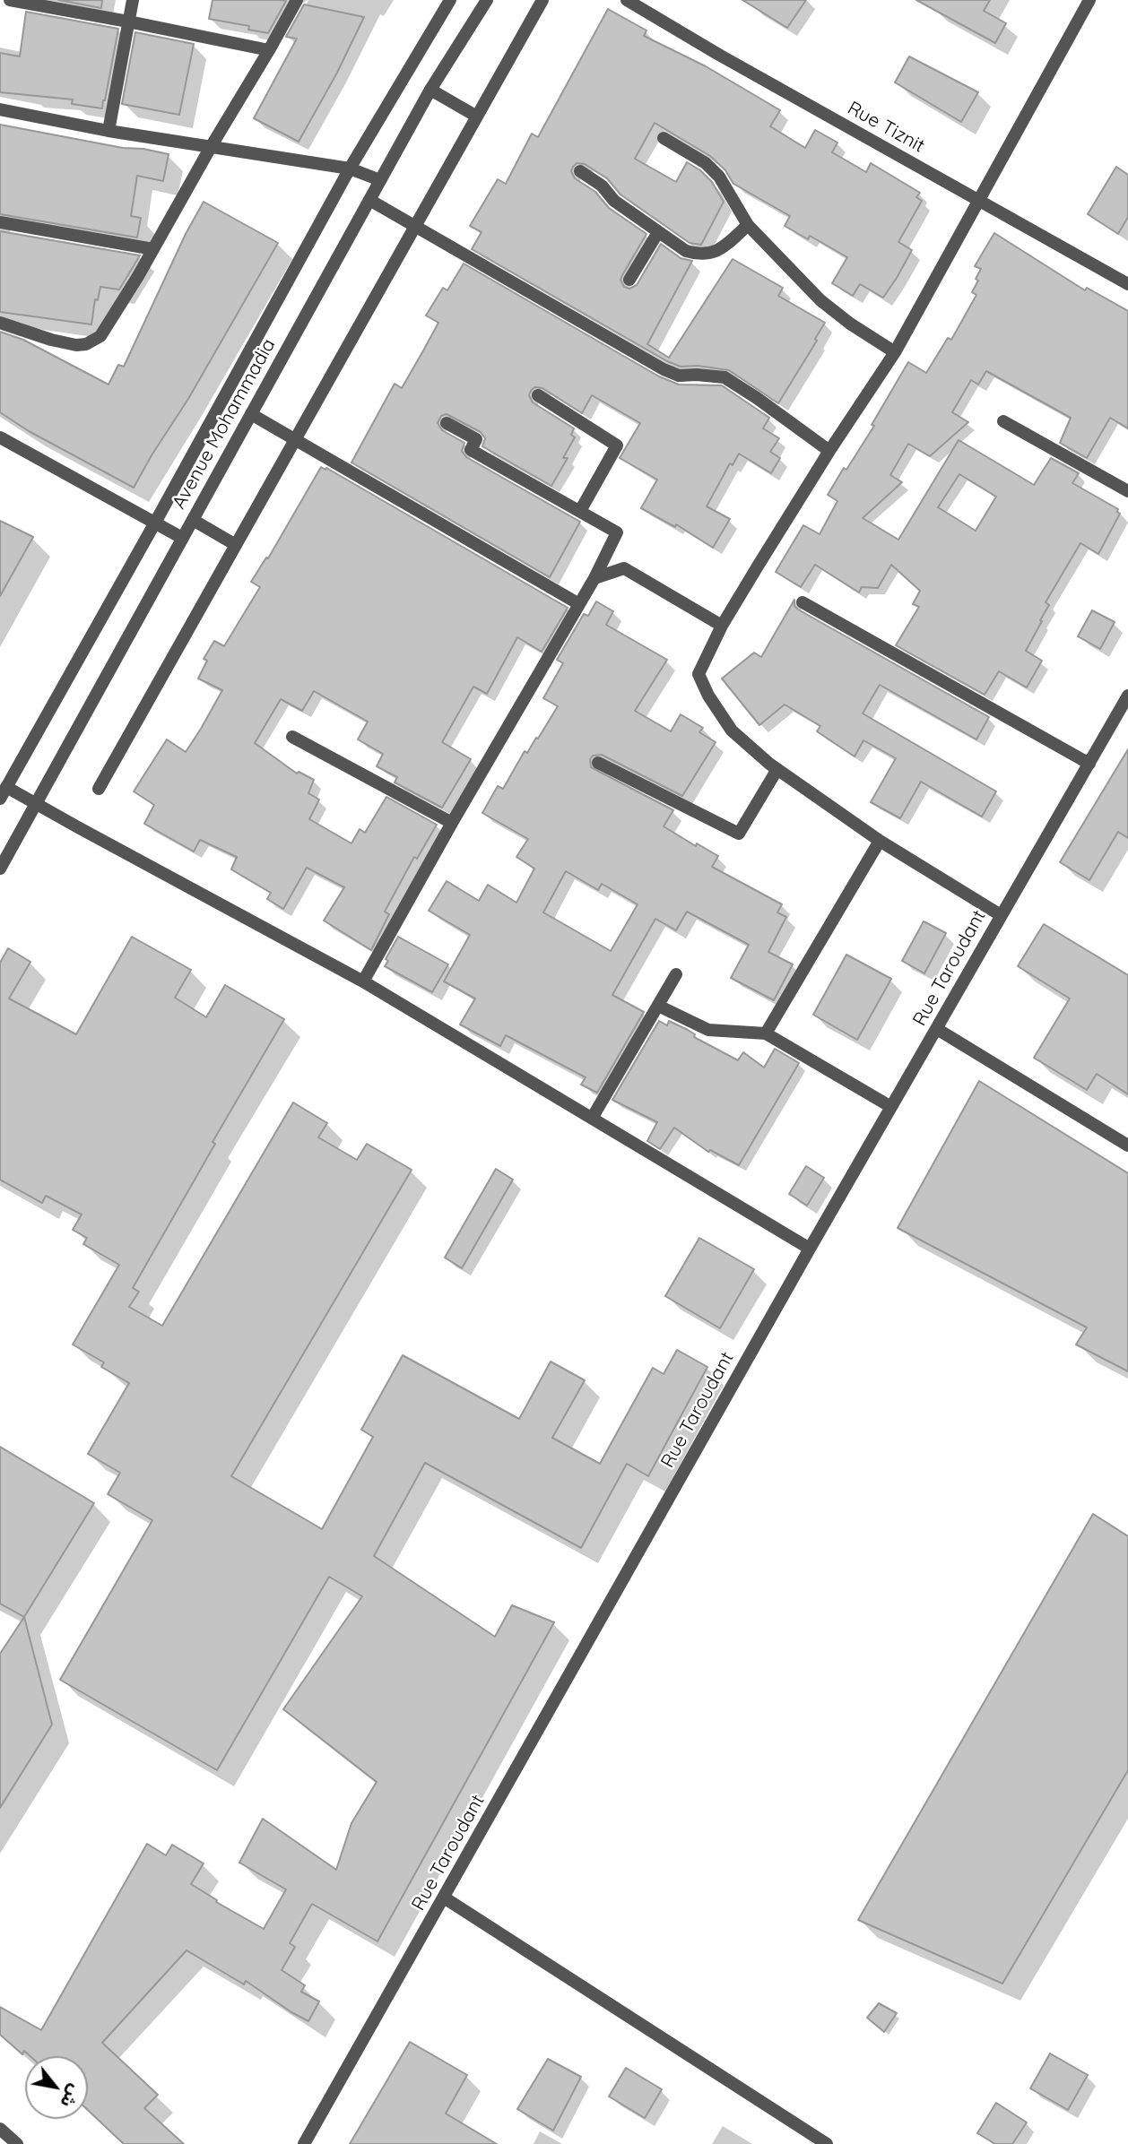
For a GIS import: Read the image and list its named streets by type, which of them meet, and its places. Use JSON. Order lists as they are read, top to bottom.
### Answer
{
  "streets": {
    "street": ["Rue Tiznit", "Avenue Mohammadia", "Rue Taroudant"]
  },
  "north": "bottom right"
}
